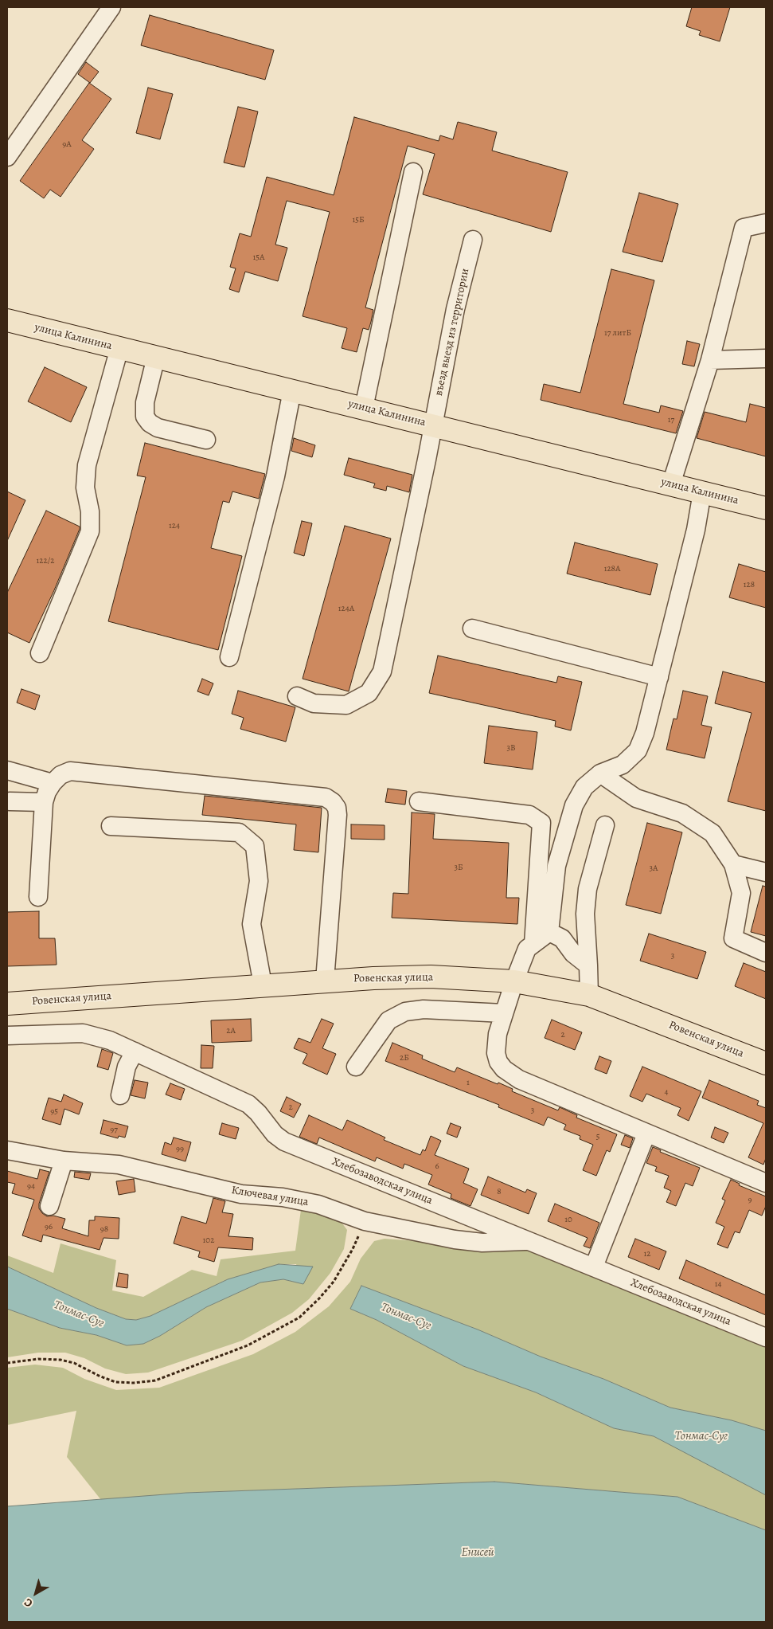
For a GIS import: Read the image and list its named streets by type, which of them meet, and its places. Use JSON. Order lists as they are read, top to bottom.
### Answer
{
  "streets": {
    "main road": ["улица Калинина", "Ровенская улица"],
    "street": ["въезд выезд из территории", "Хлебозаводская улица", "Ключевая улица"]
  },
  "crossings": [
    ["въезд выезд из территории", "улица Калинина"],
    ["Хлебозаводская улица", "Ключевая улица"]
  ],
  "water": ["Тонмас-Суг", "Енисей"],
  "house_numbers": [
    "9А",
    "15Б",
    "15А",
    "17 литБ",
    "17",
    "124",
    "122/2",
    "128А",
    "128",
    "124А",
    "3В",
    "3Б",
    "3А",
    "3",
    "2А",
    "2",
    "2Б",
    "1",
    "4",
    "2",
    "3",
    "95",
    "97",
    "5",
    "99",
    "6",
    "94",
    "8",
    "9",
    "10",
    "96",
    "98",
    "102",
    "12",
    "14"
  ],
  "north": "bottom left"
}
